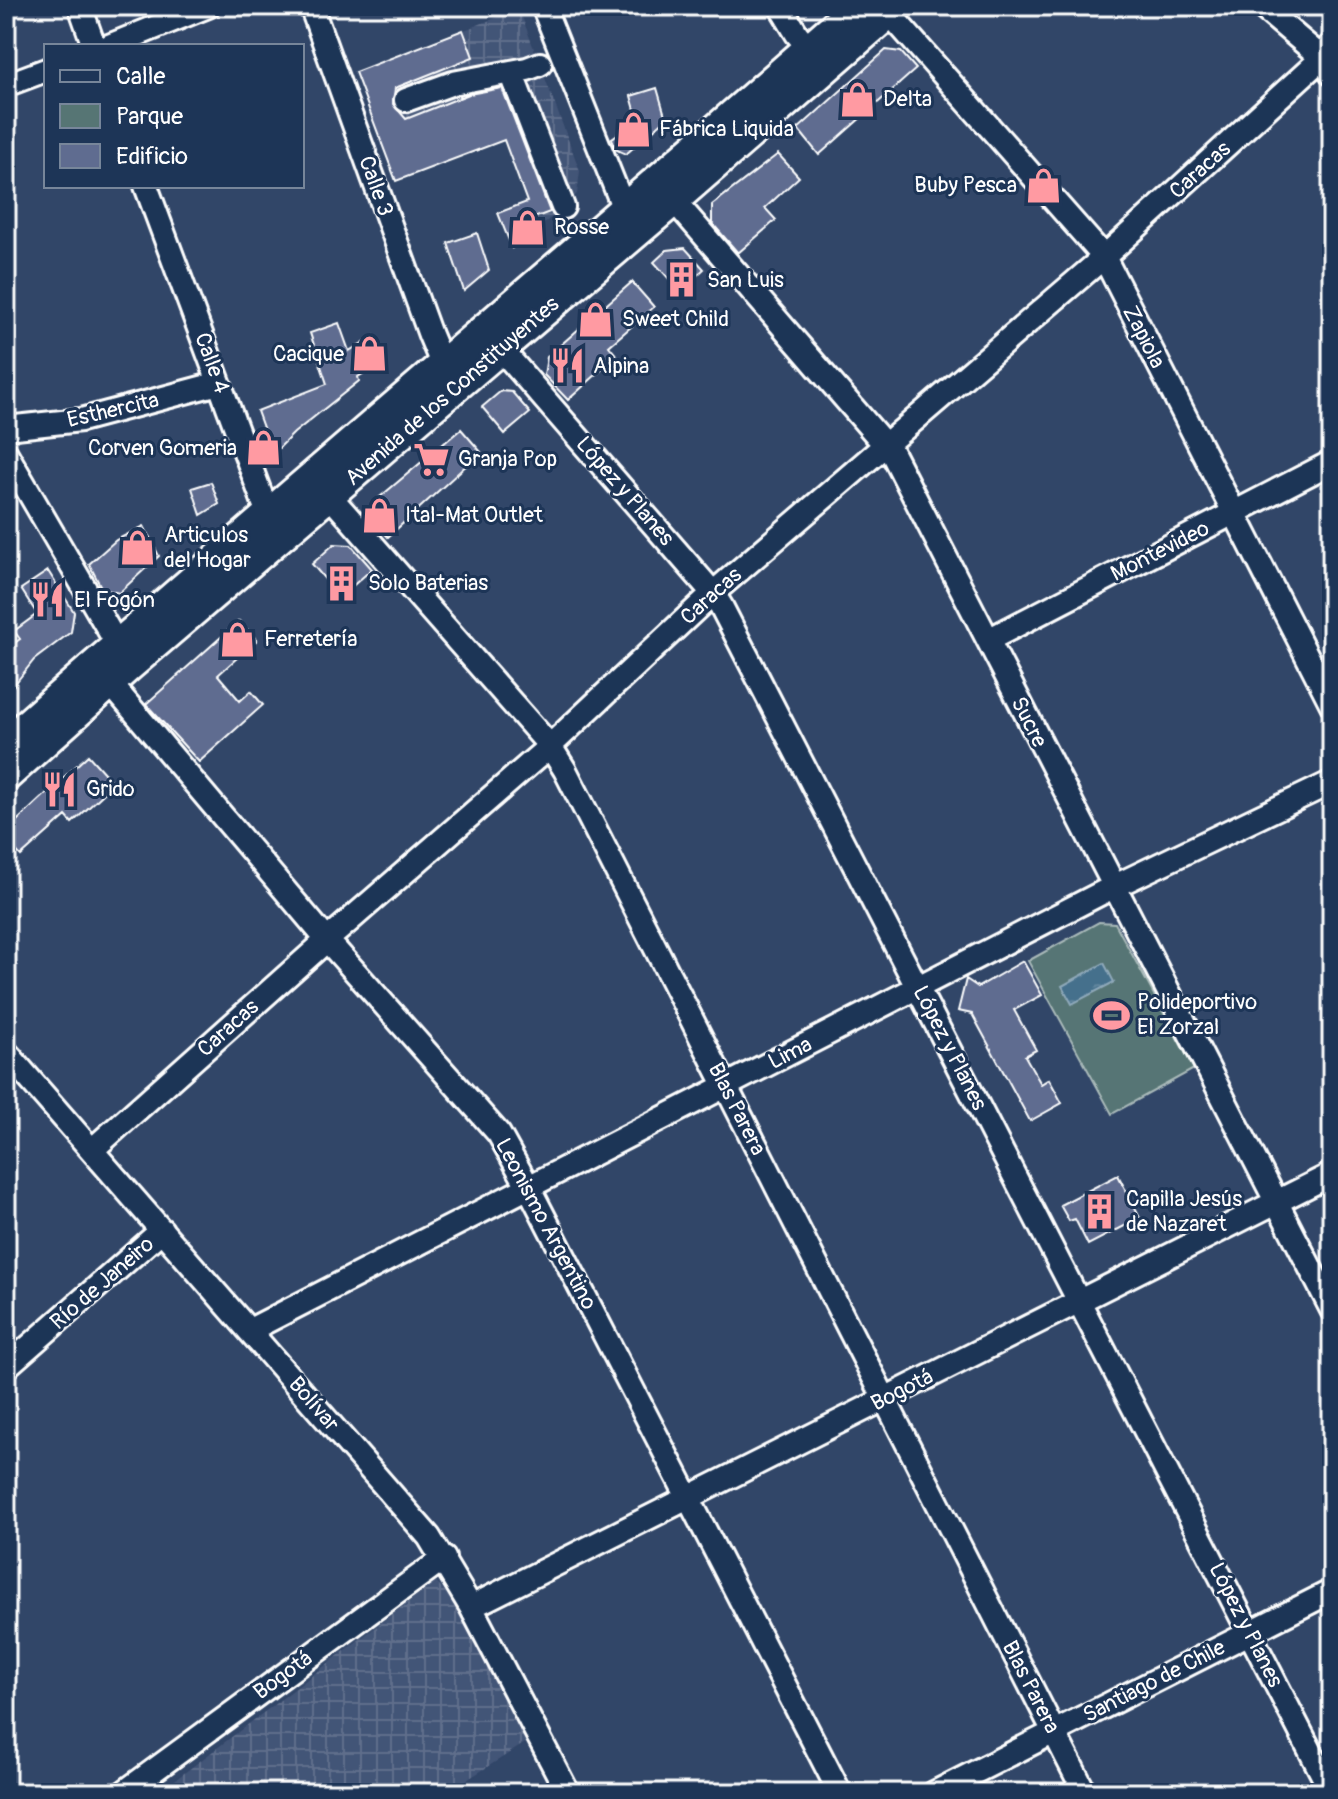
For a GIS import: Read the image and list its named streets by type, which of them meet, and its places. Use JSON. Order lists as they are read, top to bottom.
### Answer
{
  "streets": {
    "main road": ["Avenida de los Constituyentes"],
    "street": [
      "Caracas",
      "Calle 3",
      "Zapiola",
      "Calle 4",
      "Esthercita",
      "López y Planes",
      "Montevideo",
      "Sucre",
      "Lima",
      "Blas Parera",
      "Leonismo Argentino",
      "Río de Janeiro",
      "Bogotá",
      "Bolívar",
      "Santiago de Chile"
    ]
  },
  "crossings": [
    ["Caracas", "Zapiola"],
    ["Caracas", "López y Planes"],
    ["Caracas", "Sucre"],
    ["Caracas", "Blas Parera"],
    ["Caracas", "Leonismo Argentino"],
    ["Caracas", "Bolívar"],
    ["Calle 3", "Avenida de los Constituyentes"],
    ["Zapiola", "Avenida de los Constituyentes"],
    ["Zapiola", "Montevideo"],
    ["Calle 4", "Avenida de los Constituyentes"],
    ["Calle 4", "Esthercita"],
    ["Avenida de los Constituyentes", "López y Planes"],
    ["Avenida de los Constituyentes", "Sucre"],
    ["Avenida de los Constituyentes", "Blas Parera"],
    ["Avenida de los Constituyentes", "Leonismo Argentino"],
    ["López y Planes", "Lima"],
    ["López y Planes", "Bogotá"],
    ["López y Planes", "Santiago de Chile"],
    ["Montevideo", "Sucre"],
    ["Sucre", "Lima"],
    ["Sucre", "Bogotá"],
    ["Lima", "Blas Parera"],
    ["Lima", "Leonismo Argentino"],
    ["Lima", "Bolívar"],
    ["Blas Parera", "Bogotá"],
    ["Blas Parera", "Santiago de Chile"],
    ["Leonismo Argentino", "Bogotá"],
    ["Río de Janeiro", "Bolívar"],
    ["Bogotá", "Bolívar"]
  ],
  "places": {
    "shop": [
      "Delta",
      "Fábrica Liquida",
      "Buby Pesca",
      "Rosse",
      "Sweet Child",
      "Cacique",
      "Corven Gomeria",
      "Ital-Mat Outlet",
      "Articulos del Hogar",
      "Ferretería"
    ],
    "building": ["San Luis", "Solo Baterias", "Capilla Jesús de Nazaret"],
    "restaurant": ["Alpina", "El Fogón", "Grido"],
    "supermarket": ["Granja Pop"],
    "sports": ["Polideportivo El Zorzal"]
  },
  "legend": ["Calle", "Parque", "Edificio"]
}
